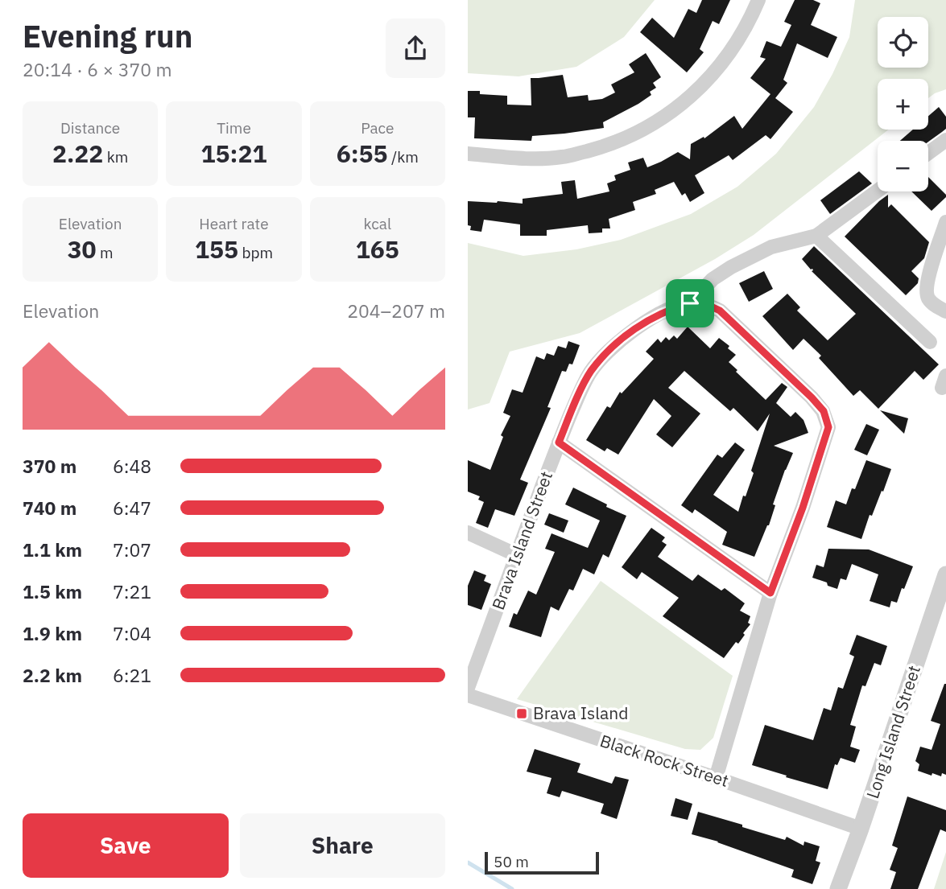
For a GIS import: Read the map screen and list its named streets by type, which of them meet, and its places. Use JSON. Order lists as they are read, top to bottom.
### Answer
{
  "streets": {
    "street": ["Brava Island Street", "Long Island Street", "Black Rock Street"]
  },
  "crossings": [
    ["Long Island Street", "Black Rock Street"]
  ],
  "places": {
    "transit": ["Brava Island"]
  },
  "scale_bar": "50 m",
  "page": {
    "heading": ["Evening run", "20:14 · 6 × 370 m"],
    "map_buttons": ["+", "−"],
    "stats": [
      ["Distance", "2.22 km"],
      ["Time", "15:21"],
      ["Pace", "6:55 /km"],
      ["Elevation", "30 m"],
      ["Heart rate", "155 bpm"],
      ["kcal", "165"]
    ],
    "chart": ["Elevation", "204–207 m"],
    "list": [
      {
        "name": "370 m",
        "note": "6:48"
      },
      {
        "name": "740 m",
        "note": "6:47"
      },
      {
        "name": "1.1 km",
        "note": "7:07"
      },
      {
        "name": "1.5 km",
        "note": "7:21"
      },
      {
        "name": "1.9 km",
        "note": "7:04"
      },
      {
        "name": "2.2 km",
        "note": "6:21"
      }
    ],
    "buttons": ["Save", "Share"],
    "scale": "50 m"
  }
}
